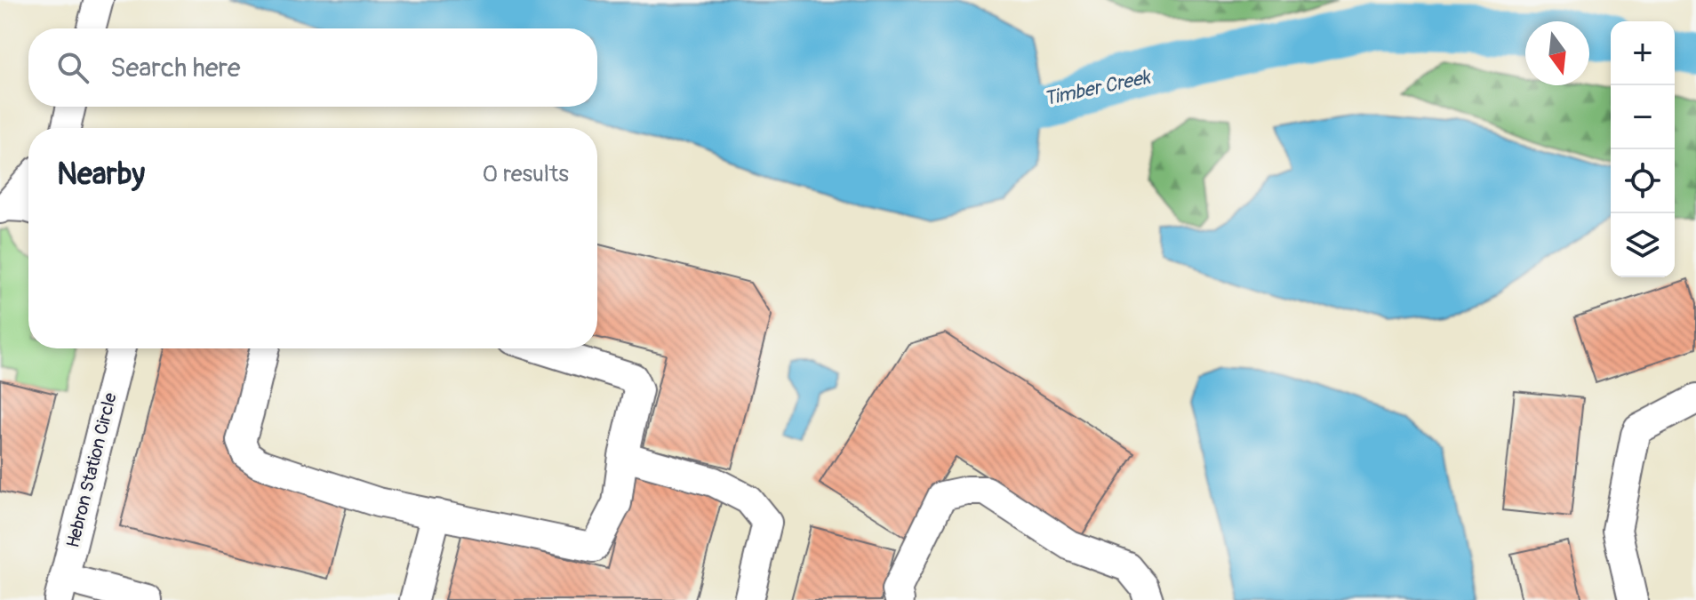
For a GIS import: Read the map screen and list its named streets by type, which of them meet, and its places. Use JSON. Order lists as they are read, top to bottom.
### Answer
{
  "streets": {
    "street": ["Hebron Station Circle"]
  },
  "water": ["Timber Creek"],
  "north": "bottom",
  "page": {
    "map_buttons": ["+", "−"],
    "search": "Search here",
    "heading": ["Nearby", "0 results"]
  }
}
